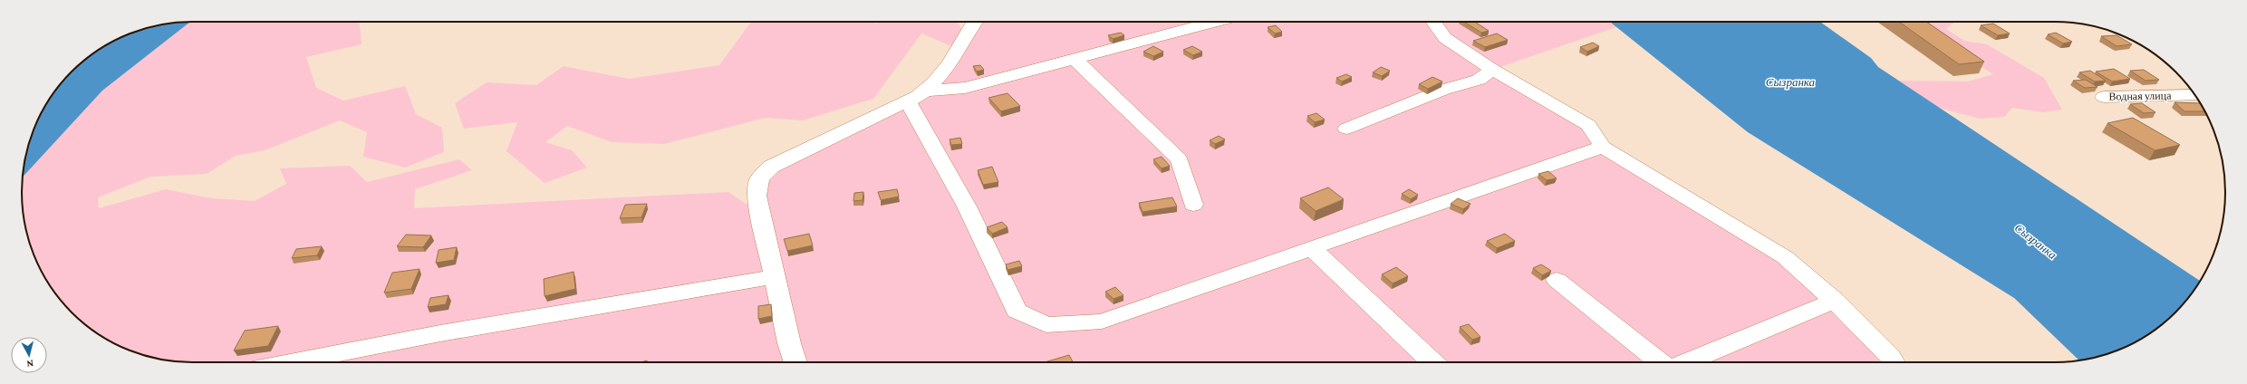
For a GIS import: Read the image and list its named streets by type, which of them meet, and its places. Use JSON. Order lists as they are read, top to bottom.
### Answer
{
  "streets": {
    "street": ["Водная улица"]
  },
  "water": ["Сызранка"],
  "north": "bottom"
}
